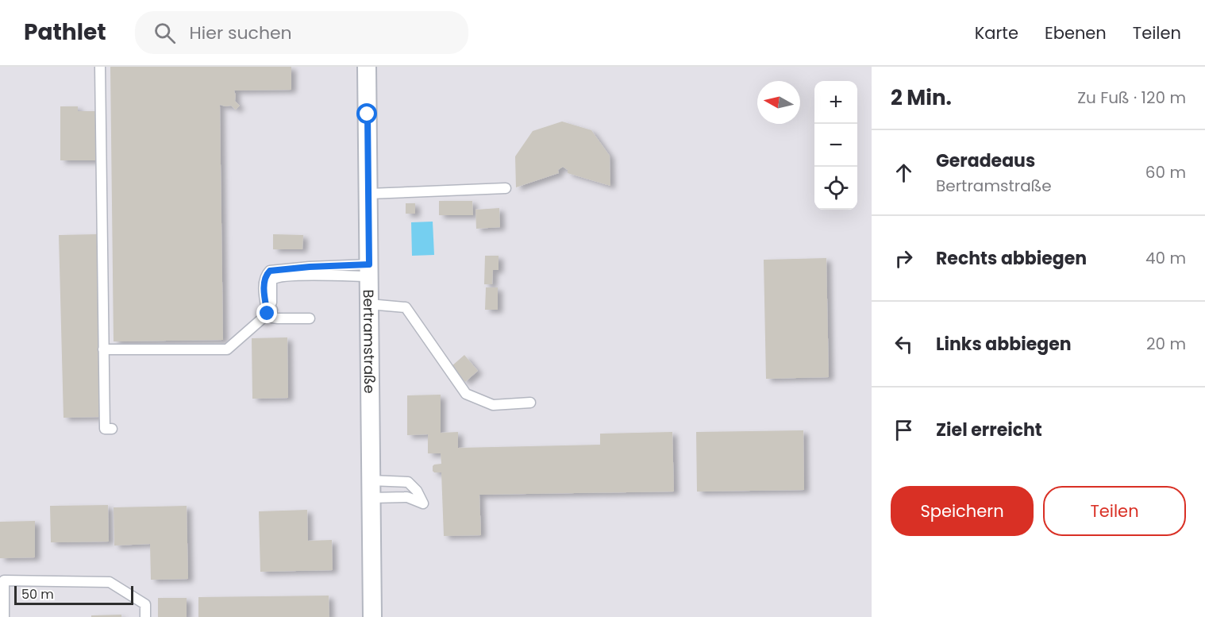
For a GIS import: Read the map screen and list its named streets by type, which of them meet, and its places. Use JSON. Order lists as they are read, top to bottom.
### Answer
{
  "streets": {
    "street": ["Bertramstraße"]
  },
  "scale_bar": "50 m",
  "north": "left",
  "page": {
    "header": "Pathlet",
    "search": "Hier suchen",
    "nav": ["Karte", "Ebenen", "Teilen"],
    "heading": ["2 Min.", "Zu Fuß · 120 m"],
    "map_buttons": ["+", "−"],
    "list": [
      ["Geradeaus", "Bertramstraße", "60 m"],
      ["Rechts abbiegen", "40 m"],
      ["Links abbiegen", "20 m"],
      "Ziel erreicht"
    ],
    "buttons": ["Speichern", "Teilen"],
    "scale": "50 m"
  }
}
